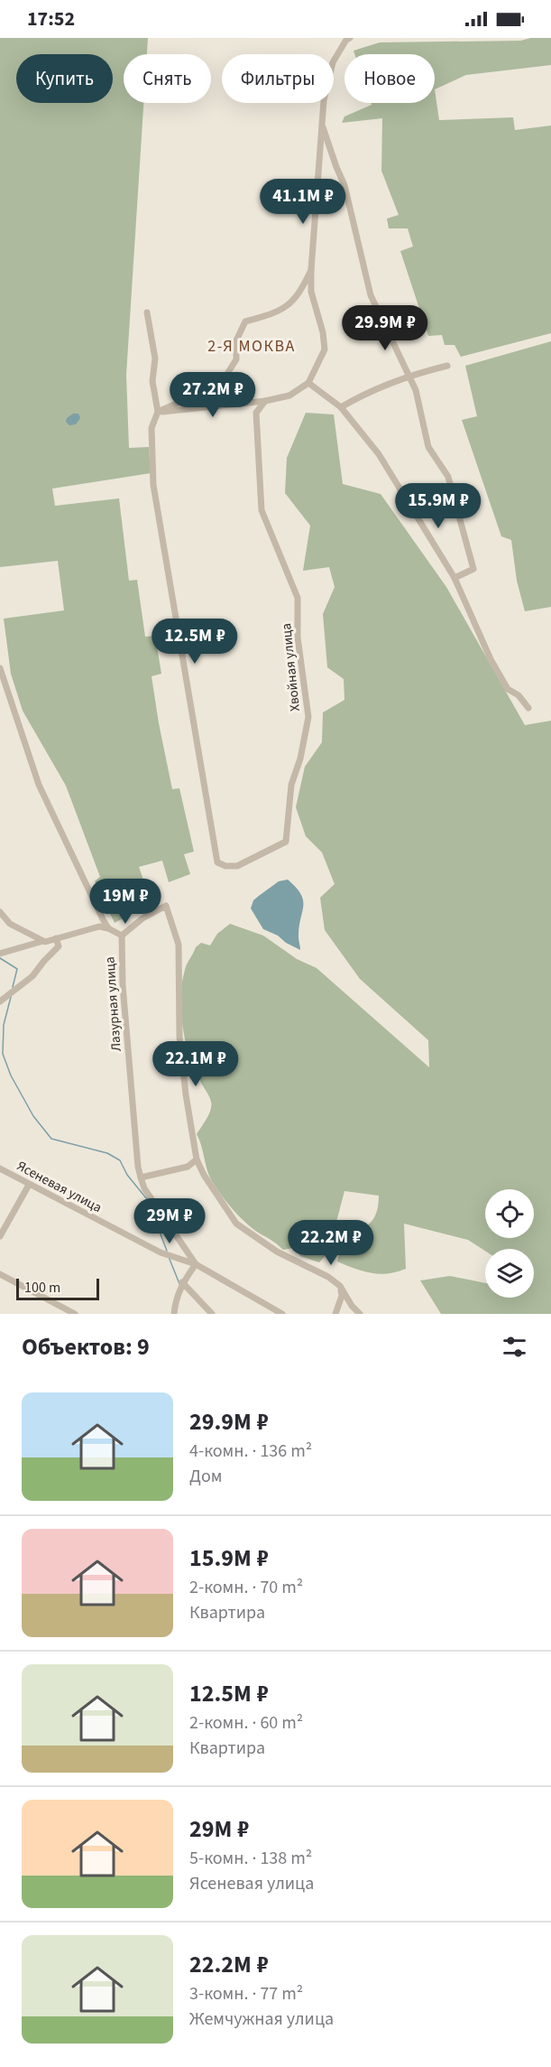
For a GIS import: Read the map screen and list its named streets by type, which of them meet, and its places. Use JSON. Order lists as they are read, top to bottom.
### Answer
{
  "streets": {
    "street": ["Хвойная улица", "Лазурная улица", "Ясеневая улица"]
  },
  "crossings": [
    ["Лазурная улица", "Ясеневая улица"]
  ],
  "districts": ["2-Я МОКВА"],
  "scale_bar": "100 m",
  "page": {
    "status": "17:52",
    "chip": [
      "Купить",
      "Снять",
      "Фильтры",
      "Новое"
    ],
    "price": [
      "41.1M ₽",
      "29.9M ₽",
      "27.2M ₽",
      "15.9M ₽",
      "12.5M ₽",
      "19M ₽",
      "22.1M ₽",
      "29M ₽",
      "22.2M ₽"
    ],
    "scale": "100 m",
    "heading": "Объектов: 9",
    "list": [
      {
        "name": "29.9M ₽",
        "note": "4-комн. · 136 m² · Дом"
      },
      {
        "name": "15.9M ₽",
        "note": "2-комн. · 70 m² · Квартира"
      },
      {
        "name": "12.5M ₽",
        "note": "2-комн. · 60 m² · Квартира"
      },
      {
        "name": "29M ₽",
        "note": "5-комн. · 138 m² · Ясеневая улица"
      },
      {
        "name": "22.2M ₽",
        "note": "3-комн. · 77 m² · Жемчужная улица"
      }
    ]
  }
}
